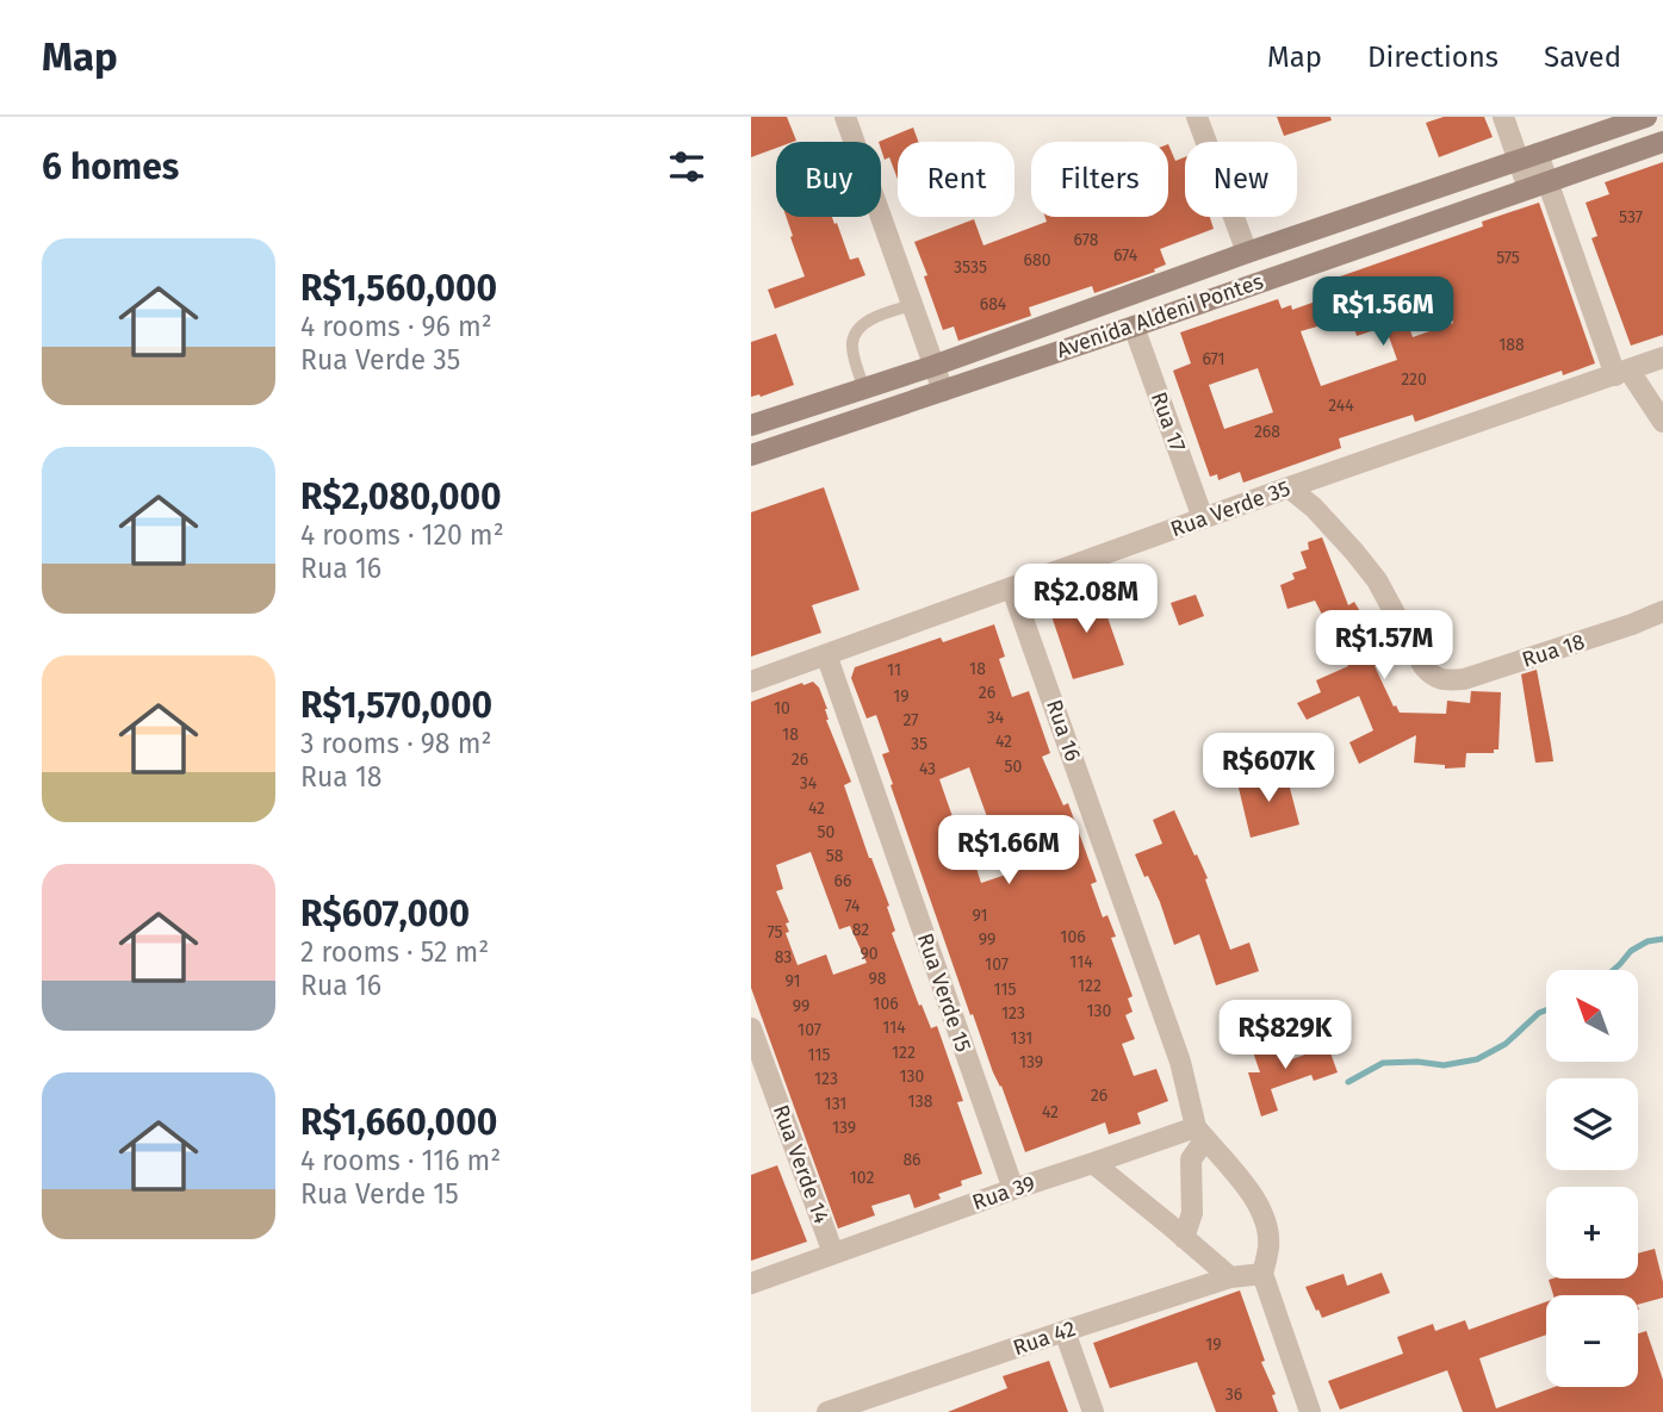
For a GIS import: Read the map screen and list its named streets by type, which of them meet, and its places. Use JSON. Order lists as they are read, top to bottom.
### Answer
{
  "streets": {
    "main road": ["Avenida Aldeni Pontes"],
    "street": [
      "Rua 17",
      "Rua Verde 35",
      "Rua 18",
      "Rua 16",
      "Rua Verde 15",
      "Rua Verde 14",
      "Rua 39",
      "Rua 42"
    ]
  },
  "crossings": [
    ["Avenida Aldeni Pontes", "Rua 17"],
    ["Rua 17", "Rua Verde 35"],
    ["Rua Verde 35", "Rua 18"],
    ["Rua Verde 35", "Rua 16"],
    ["Rua Verde 35", "Rua Verde 15"],
    ["Rua 16", "Rua 39"],
    ["Rua Verde 15", "Rua 39"],
    ["Rua Verde 14", "Rua 39"]
  ],
  "house_numbers": [
    "537",
    "678",
    "674",
    "575",
    "680",
    "3535",
    "684",
    "188",
    "671",
    "220",
    "244",
    "268",
    "18",
    "11",
    "26",
    "19",
    "10",
    "34",
    "27",
    "18",
    "42",
    "35",
    "26",
    "50",
    "43",
    "34",
    "42",
    "50",
    "58",
    "66",
    "74",
    "91",
    "82",
    "75",
    "106",
    "99",
    "90",
    "83",
    "114",
    "107",
    "98",
    "91",
    "122",
    "115",
    "106",
    "99",
    "130",
    "123",
    "114",
    "107",
    "131",
    "122",
    "115",
    "139",
    "130",
    "123",
    "26",
    "138",
    "131",
    "42",
    "139",
    "86",
    "102",
    "19",
    "36"
  ],
  "north": "top left",
  "page": {
    "header": "Map",
    "nav": ["Map", "Directions", "Saved"],
    "heading": "6 homes",
    "chip": [
      "Buy",
      "Rent",
      "Filters",
      "New"
    ],
    "list": [
      {
        "name": "R$1,560,000",
        "note": "4 rooms · 96 m² · Rua Verde 35"
      },
      {
        "name": "R$2,080,000",
        "note": "4 rooms · 120 m² · Rua 16"
      },
      {
        "name": "R$1,570,000",
        "note": "3 rooms · 98 m² · Rua 18"
      },
      {
        "name": "R$607,000",
        "note": "2 rooms · 52 m² · Rua 16"
      },
      {
        "name": "R$1,660,000",
        "note": "4 rooms · 116 m² · Rua Verde 15"
      }
    ],
    "price": [
      "R$1.56M",
      "R$2.08M",
      "R$1.57M",
      "R$607K",
      "R$1.66M",
      "R$829K"
    ],
    "map_buttons": ["+", "−"]
  }
}
